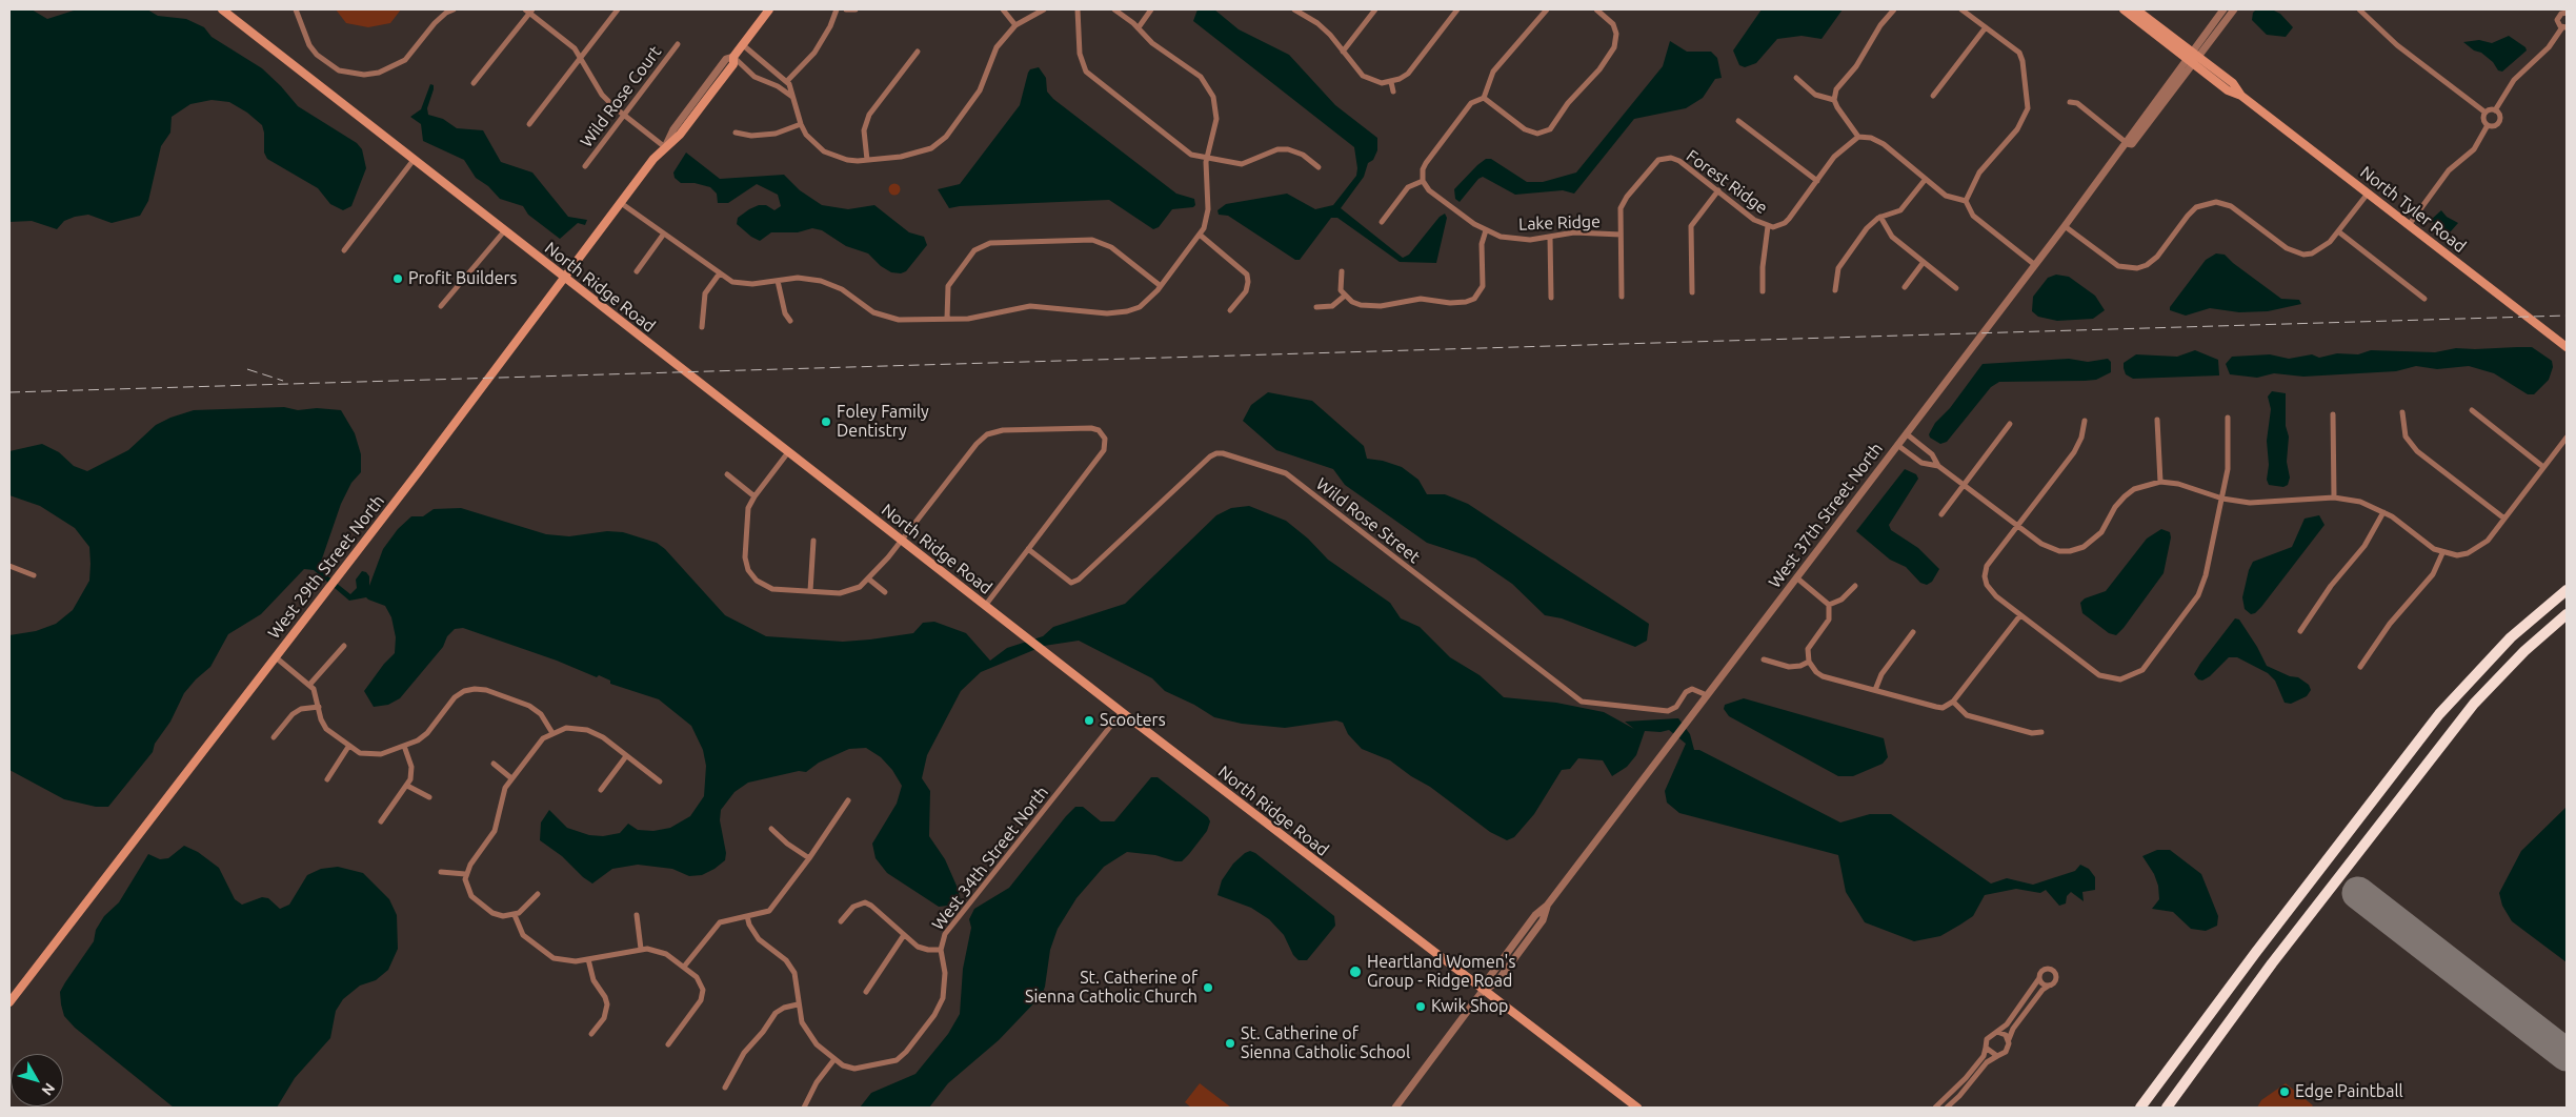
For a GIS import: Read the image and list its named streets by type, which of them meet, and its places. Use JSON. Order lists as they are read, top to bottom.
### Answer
{
  "streets": {
    "main road": ["North Tyler Road", "North Ridge Road", "West 29th Street North"],
    "street": [
      "Wild Rose Court",
      "Forest Ridge",
      "Lake Ridge",
      "West 37th Street North",
      "Wild Rose Street",
      "West 34th Street North"
    ]
  },
  "crossings": [
    ["Forest Ridge", "Lake Ridge"],
    ["North Tyler Road", "West 37th Street North"],
    ["North Ridge Road", "West 37th Street North"],
    ["North Ridge Road", "West 29th Street North"],
    ["North Ridge Road", "West 34th Street North"],
    ["West 37th Street North", "Wild Rose Street"]
  ],
  "places": [
    "Profit Builders",
    "Foley Family Dentistry",
    "Scooters",
    "Heartland Women's Group - Ridge Road",
    "St. Catherine of Sienna Catholic Church",
    "Kwik Shop",
    "St. Catherine of Sienna Catholic School",
    "Edge Paintball"
  ],
  "north": "bottom right"
}
